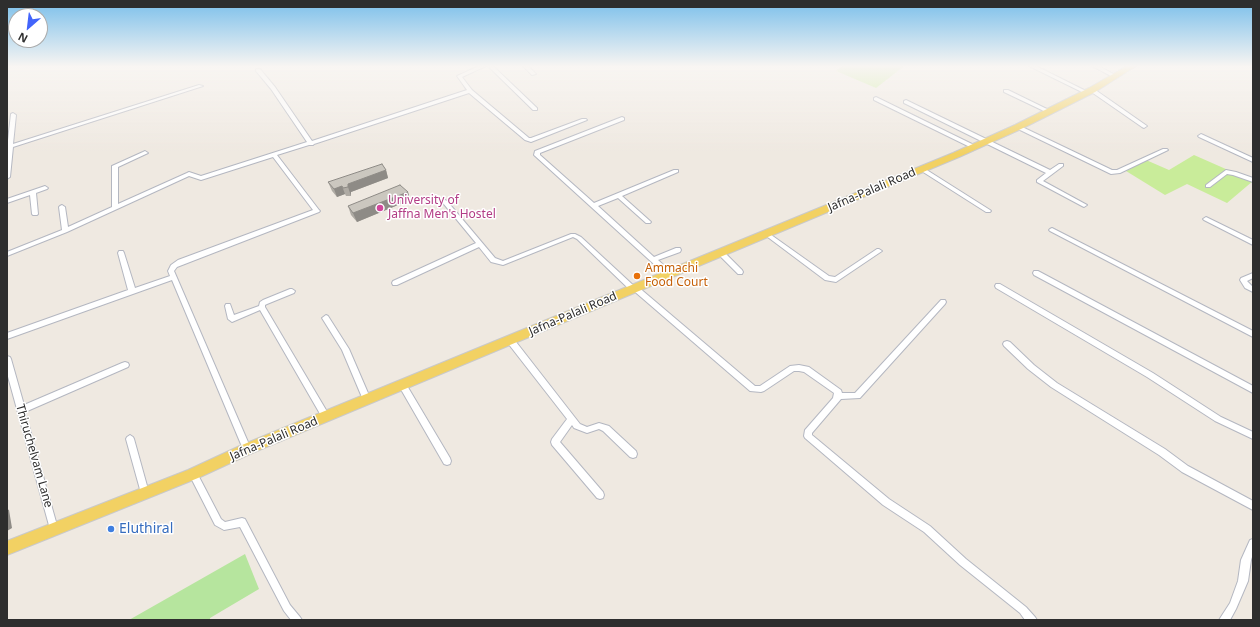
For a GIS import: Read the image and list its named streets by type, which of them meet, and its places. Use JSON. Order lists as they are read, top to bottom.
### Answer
{
  "streets": {
    "main road": ["Jafna-Palali Road"],
    "street": ["Thiruchelvam Lane"]
  },
  "crossings": [
    ["Jafna-Palali Road", "Thiruchelvam Lane"]
  ],
  "places": ["University of Jaffna Men's Hostel", "Ammachi Food Court", "Eluthiral"],
  "north": "bottom left"
}
